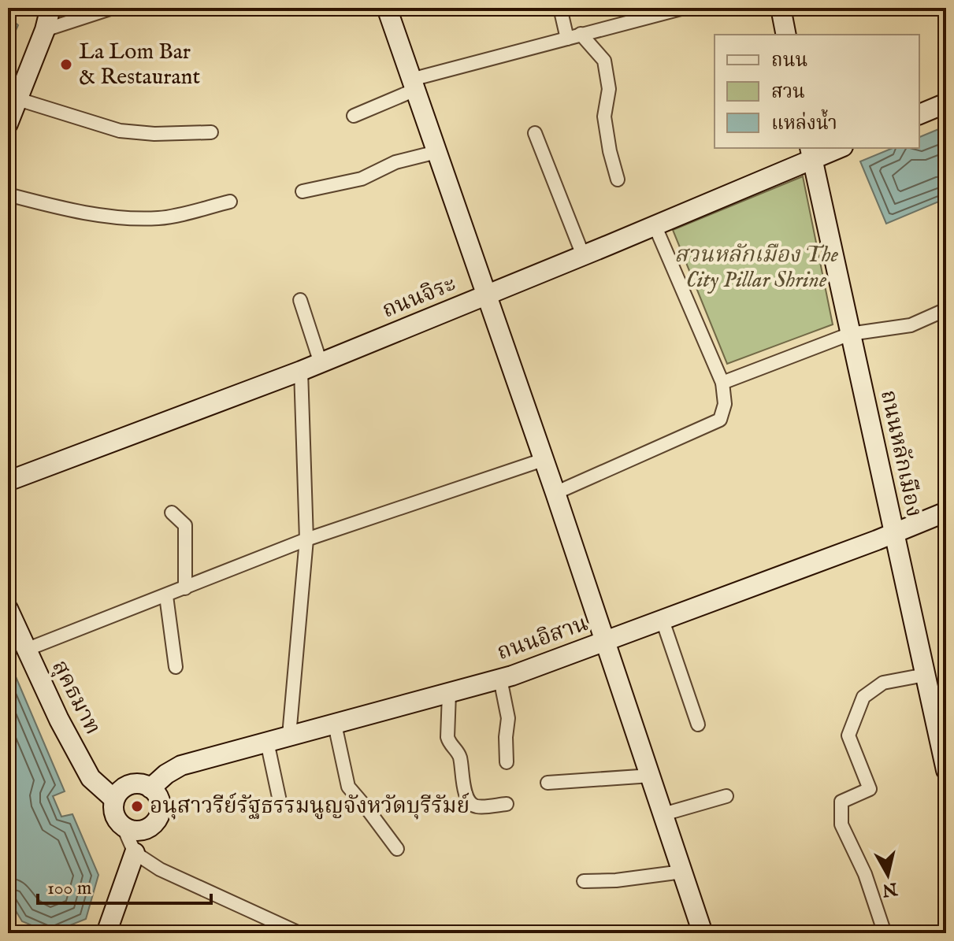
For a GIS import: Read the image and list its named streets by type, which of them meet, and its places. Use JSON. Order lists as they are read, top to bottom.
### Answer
{
  "streets": {
    "street": [
      "ถนนจิระ",
      "ถนนหลักเมือง",
      "ถนนอิสาน",
      "สุคธมาท"
    ]
  },
  "crossings": [
    ["ถนนจิระ", "ถนนหลักเมือง"],
    ["ถนนหลักเมือง", "ถนนอิสาน"],
    ["ถนนอิสาน", "สุคธมาท"]
  ],
  "parks": ["สวนหลักเมือง The City Pillar Shrine"],
  "places": ["La Lom Bar & Restaurant", "อนุสาวรีย์รัฐธรรมนูญจังหวัดบุรีรัมย์"],
  "legend": ["ถนน", "สวน", "แหล่งน้ำ"],
  "scale_bar": "100 m",
  "north": "bottom"
}
